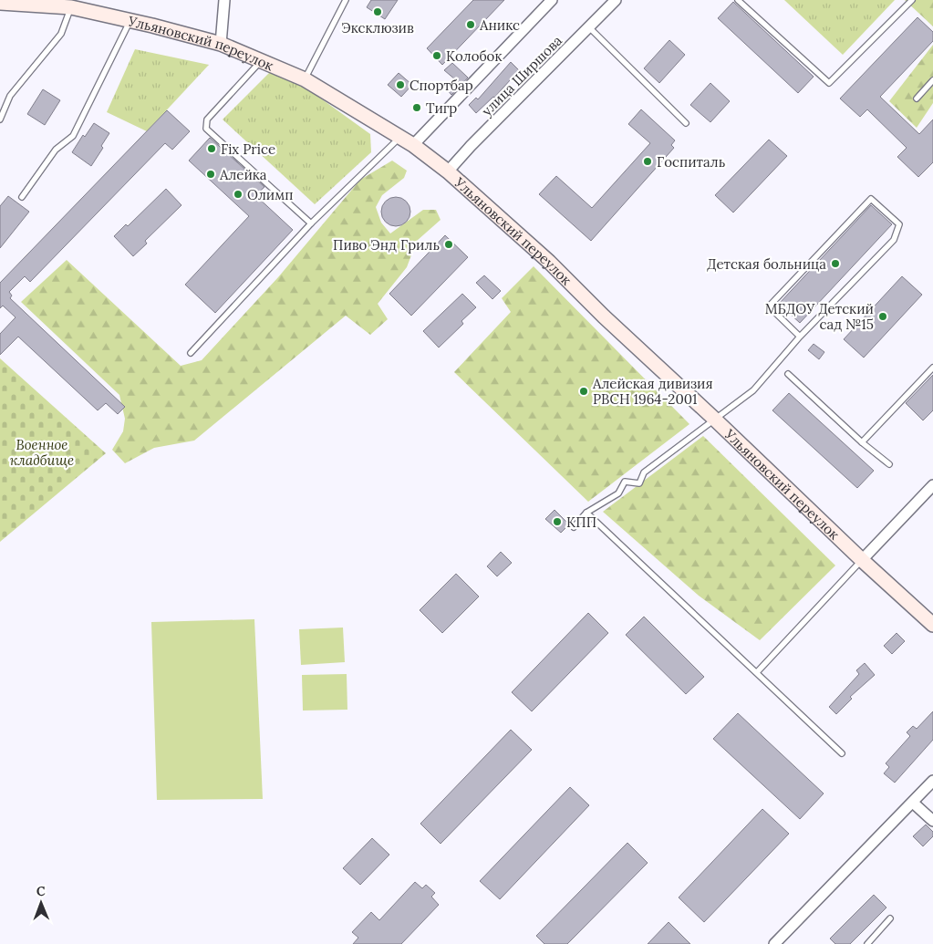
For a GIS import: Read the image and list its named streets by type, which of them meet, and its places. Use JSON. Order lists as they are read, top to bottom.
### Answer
{
  "streets": {
    "main road": ["Ульяновский переулок"],
    "street": ["улица Ширшова"]
  },
  "crossings": [
    ["Ульяновский переулок", "улица Ширшова"]
  ],
  "parks": ["Военное кладбище"],
  "places": [
    "Эксклюзив",
    "Аникс",
    "Колобок",
    "Спортбар",
    "Тигр",
    "Fix Price",
    "Госпиталь",
    "Алейка",
    "Олимп",
    "Пиво Энд Гриль",
    "Детская больница",
    "МБДОУ Детский сад №15",
    "Алейская дивизия РВСН 1964-2001",
    "КПП"
  ],
  "north": "top"
}
